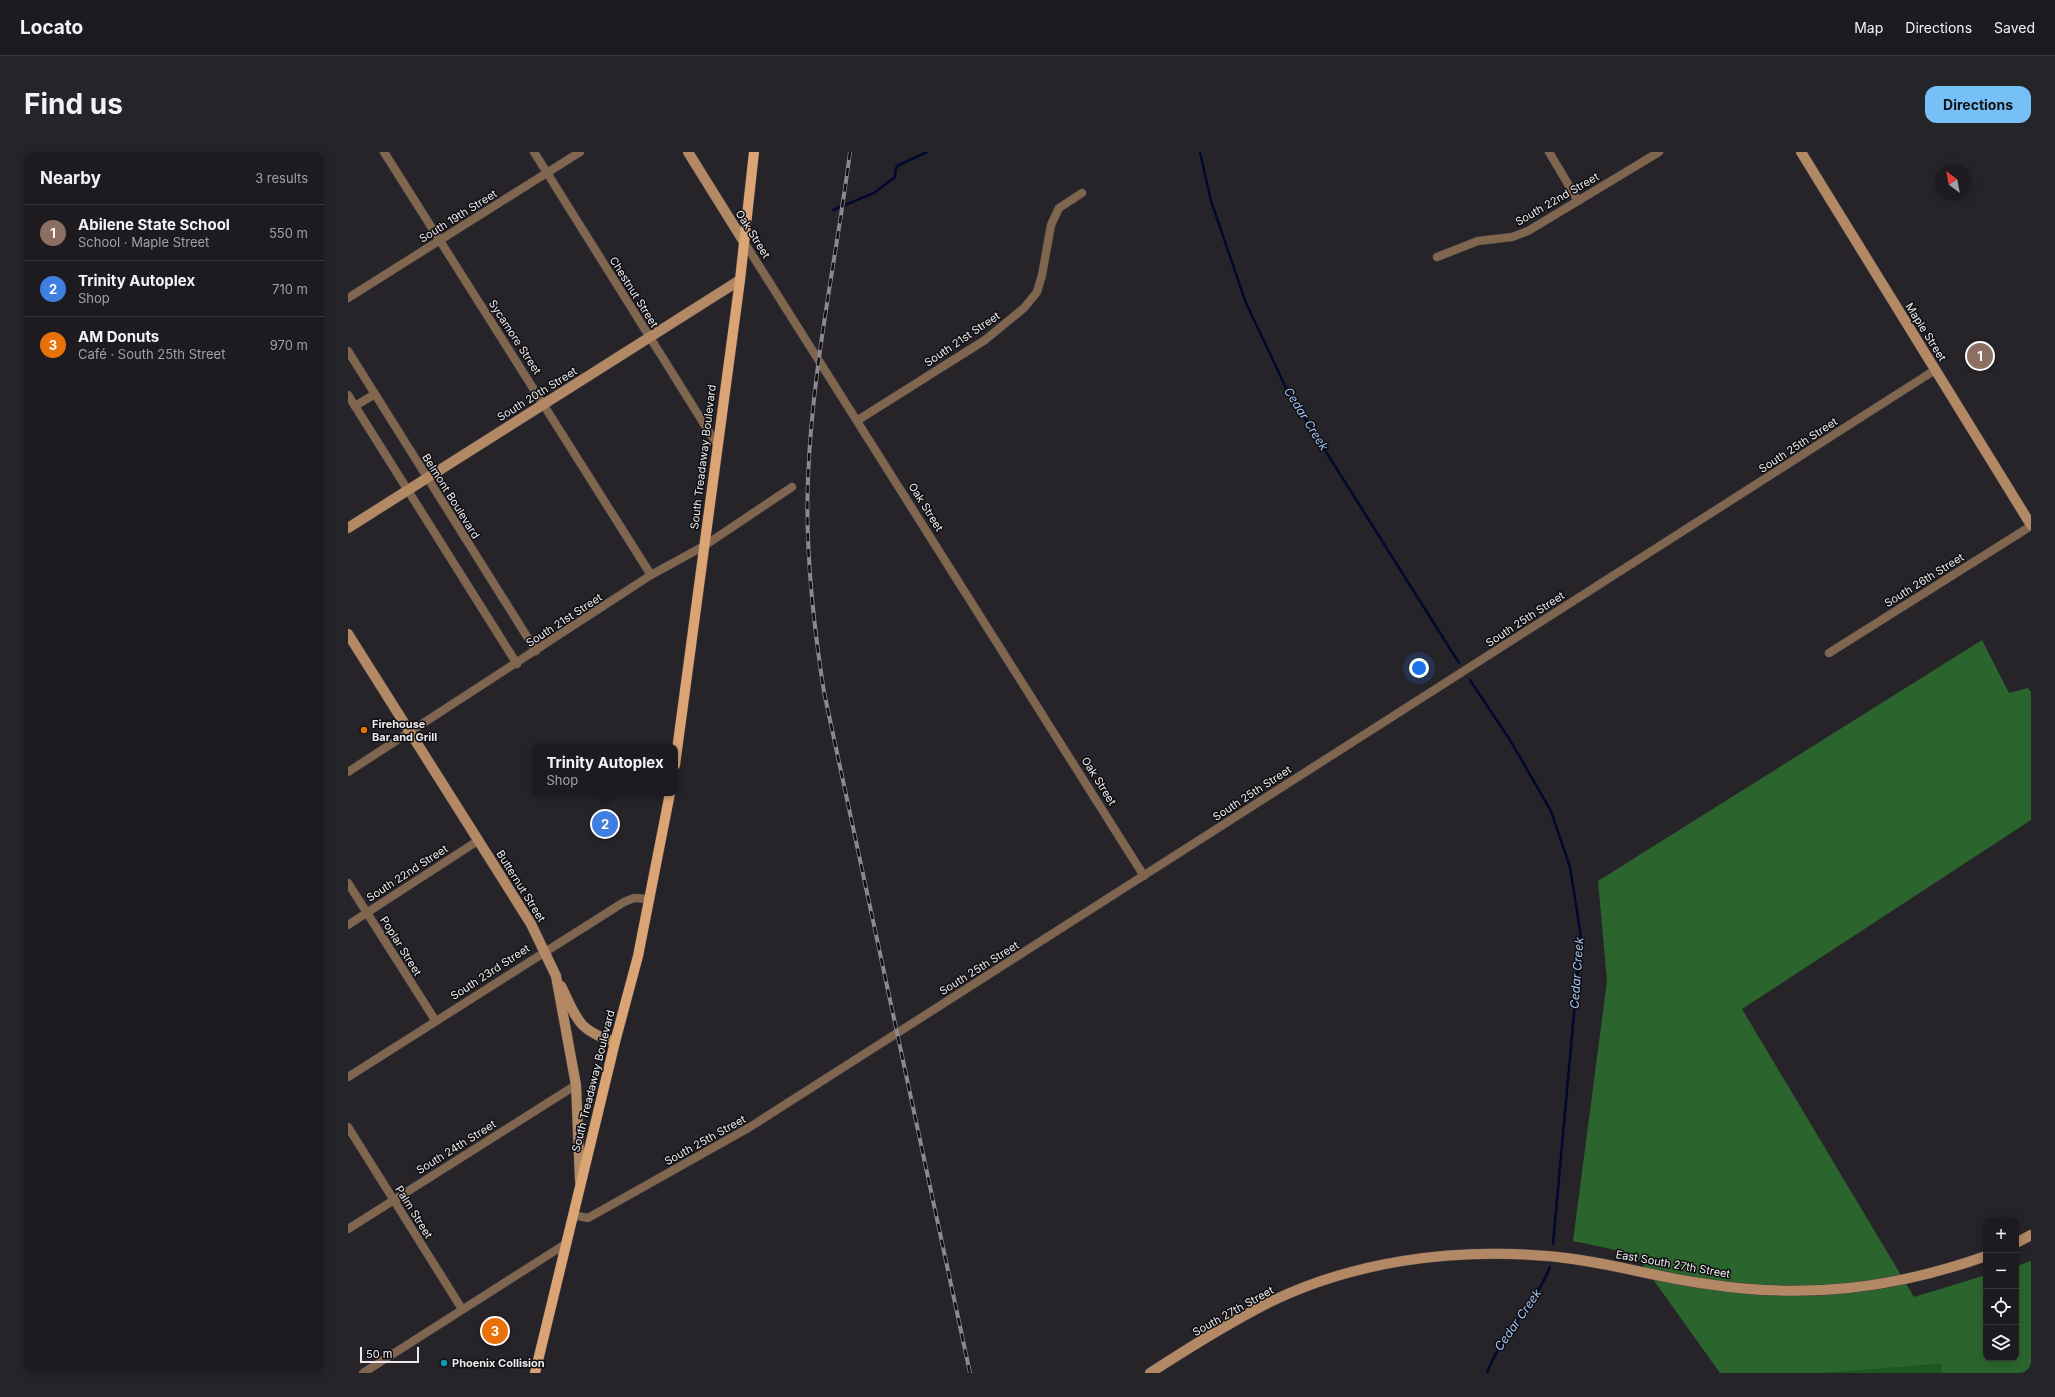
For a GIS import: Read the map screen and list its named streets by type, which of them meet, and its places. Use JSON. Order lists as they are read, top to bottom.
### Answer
{
  "streets": {
    "main road": [
      "Oak Street",
      "Maple Street",
      "South 20th Street",
      "South Treadaway Boulevard",
      "Butternut Street",
      "East South 27th Street",
      "South 27th Street"
    ],
    "street": [
      "South 22nd Street",
      "South 19th Street",
      "Chestnut Street",
      "Sycamore Street",
      "South 21st Street",
      "South 25th Street",
      "Belmont Boulevard",
      "South 26th Street",
      "Poplar Street",
      "South 23rd Street",
      "South 24th Street",
      "Palm Street"
    ]
  },
  "crossings": [
    ["South 22nd Street", "Butternut Street"],
    ["South 22nd Street", "Poplar Street"],
    ["South 19th Street", "Chestnut Street"],
    ["South 19th Street", "Sycamore Street"],
    ["Oak Street", "South 21st Street"],
    ["Oak Street", "South 25th Street"],
    ["Oak Street", "South Treadaway Boulevard"],
    ["Chestnut Street", "South 20th Street"],
    ["Chestnut Street", "South Treadaway Boulevard"],
    ["Maple Street", "South 25th Street"],
    ["Maple Street", "South 26th Street"],
    ["Sycamore Street", "South 21st Street"],
    ["Sycamore Street", "South 20th Street"],
    ["South 21st Street", "South Treadaway Boulevard"],
    ["South 21st Street", "Belmont Boulevard"],
    ["South 21st Street", "Butternut Street"],
    ["South 20th Street", "South Treadaway Boulevard"],
    ["South 20th Street", "Belmont Boulevard"],
    ["South 25th Street", "South Treadaway Boulevard"],
    ["South Treadaway Boulevard", "Butternut Street"],
    ["South Treadaway Boulevard", "South 23rd Street"],
    ["Butternut Street", "South 23rd Street"],
    ["Butternut Street", "South 24th Street"],
    ["Poplar Street", "South 23rd Street"],
    ["South 24th Street", "Palm Street"],
    ["East South 27th Street", "South 27th Street"]
  ],
  "water": ["Cedar Creek"],
  "places": ["Firehouse Bar and Grill", "Phoenix Collision"],
  "scale_bar": "50 m",
  "north": "top left",
  "page": {
    "header": "Locato",
    "nav": ["Map", "Directions", "Saved"],
    "buttons": "Directions",
    "title": "Find us",
    "heading": ["Nearby", "3 results"],
    "list": [
      {
        "mark": "1",
        "name": "Abilene State School",
        "note": "School · Maple Street",
        "value": "550 m"
      },
      {
        "mark": "2",
        "name": "Trinity Autoplex",
        "note": "Shop",
        "value": "710 m"
      },
      {
        "mark": "3",
        "name": "AM Donuts",
        "note": "Café · South 25th Street",
        "value": "970 m"
      }
    ],
    "pins": ["1", "2", "3"],
    "popup": ["Trinity Autoplex", "Shop"],
    "map_buttons": ["+", "−"],
    "scale": "50 m"
  }
}
